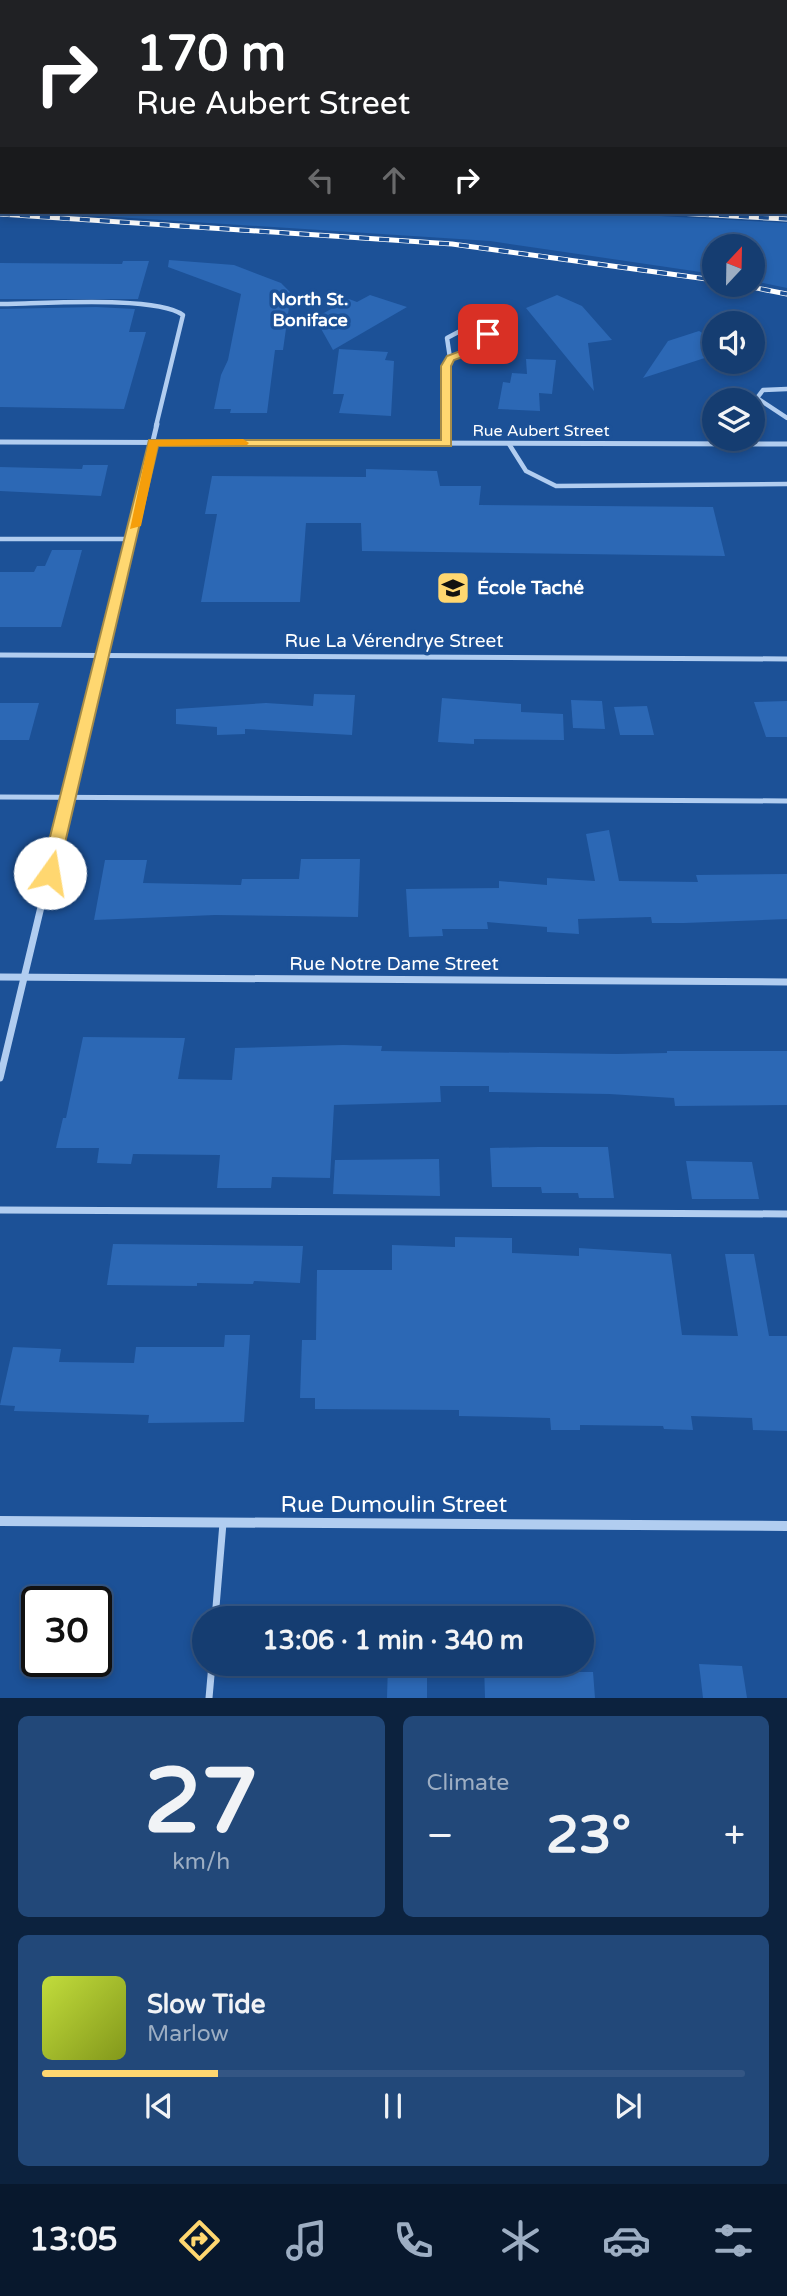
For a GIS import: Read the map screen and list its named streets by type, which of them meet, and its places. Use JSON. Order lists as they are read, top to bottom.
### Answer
{
  "streets": {
    "street": [
      "Rue Aubert Street",
      "Rue La Vérendrye Street",
      "Rue Notre Dame Street",
      "Rue Dumoulin Street"
    ]
  },
  "districts": ["North St. Boniface"],
  "places": {
    "school or university": ["École Taché"]
  },
  "north": "top",
  "page": {
    "turn": ["170 m", "Rue Aubert Street"],
    "limit": "30",
    "trip": "13:06 · 1 min · 340 m",
    "tile": [
      ["27", "km/h"],
      "Climate"
    ],
    "heat": ["−", "23°", "+"],
    "song": ["Slow Tide", "Marlow"],
    "tabs": "13:05"
  }
}
